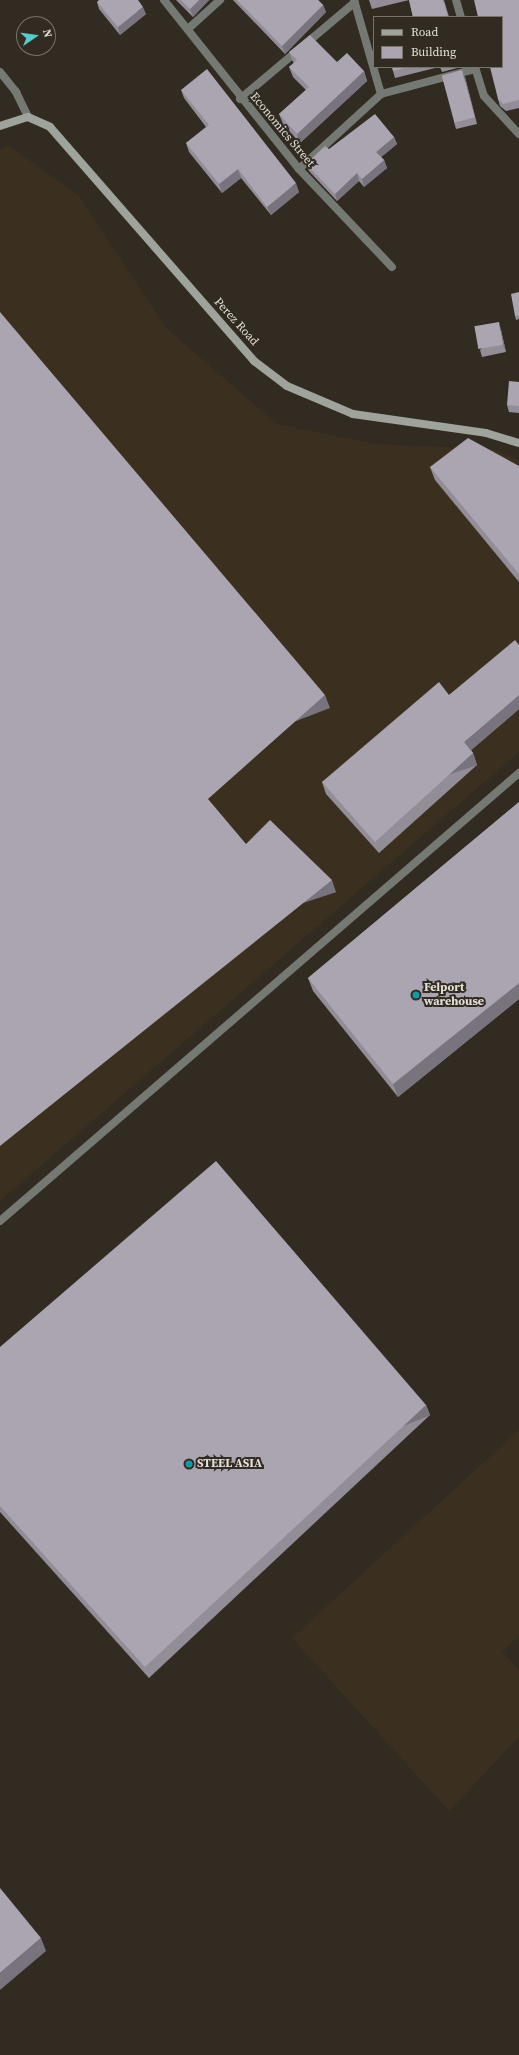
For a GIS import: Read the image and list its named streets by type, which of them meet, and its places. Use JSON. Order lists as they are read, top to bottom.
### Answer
{
  "streets": {
    "street": ["Economics Street", "Perez Road"]
  },
  "places": ["Felport warehouse", "STEEL ASIA"],
  "legend": ["Road", "Building"],
  "north": "right"
}
